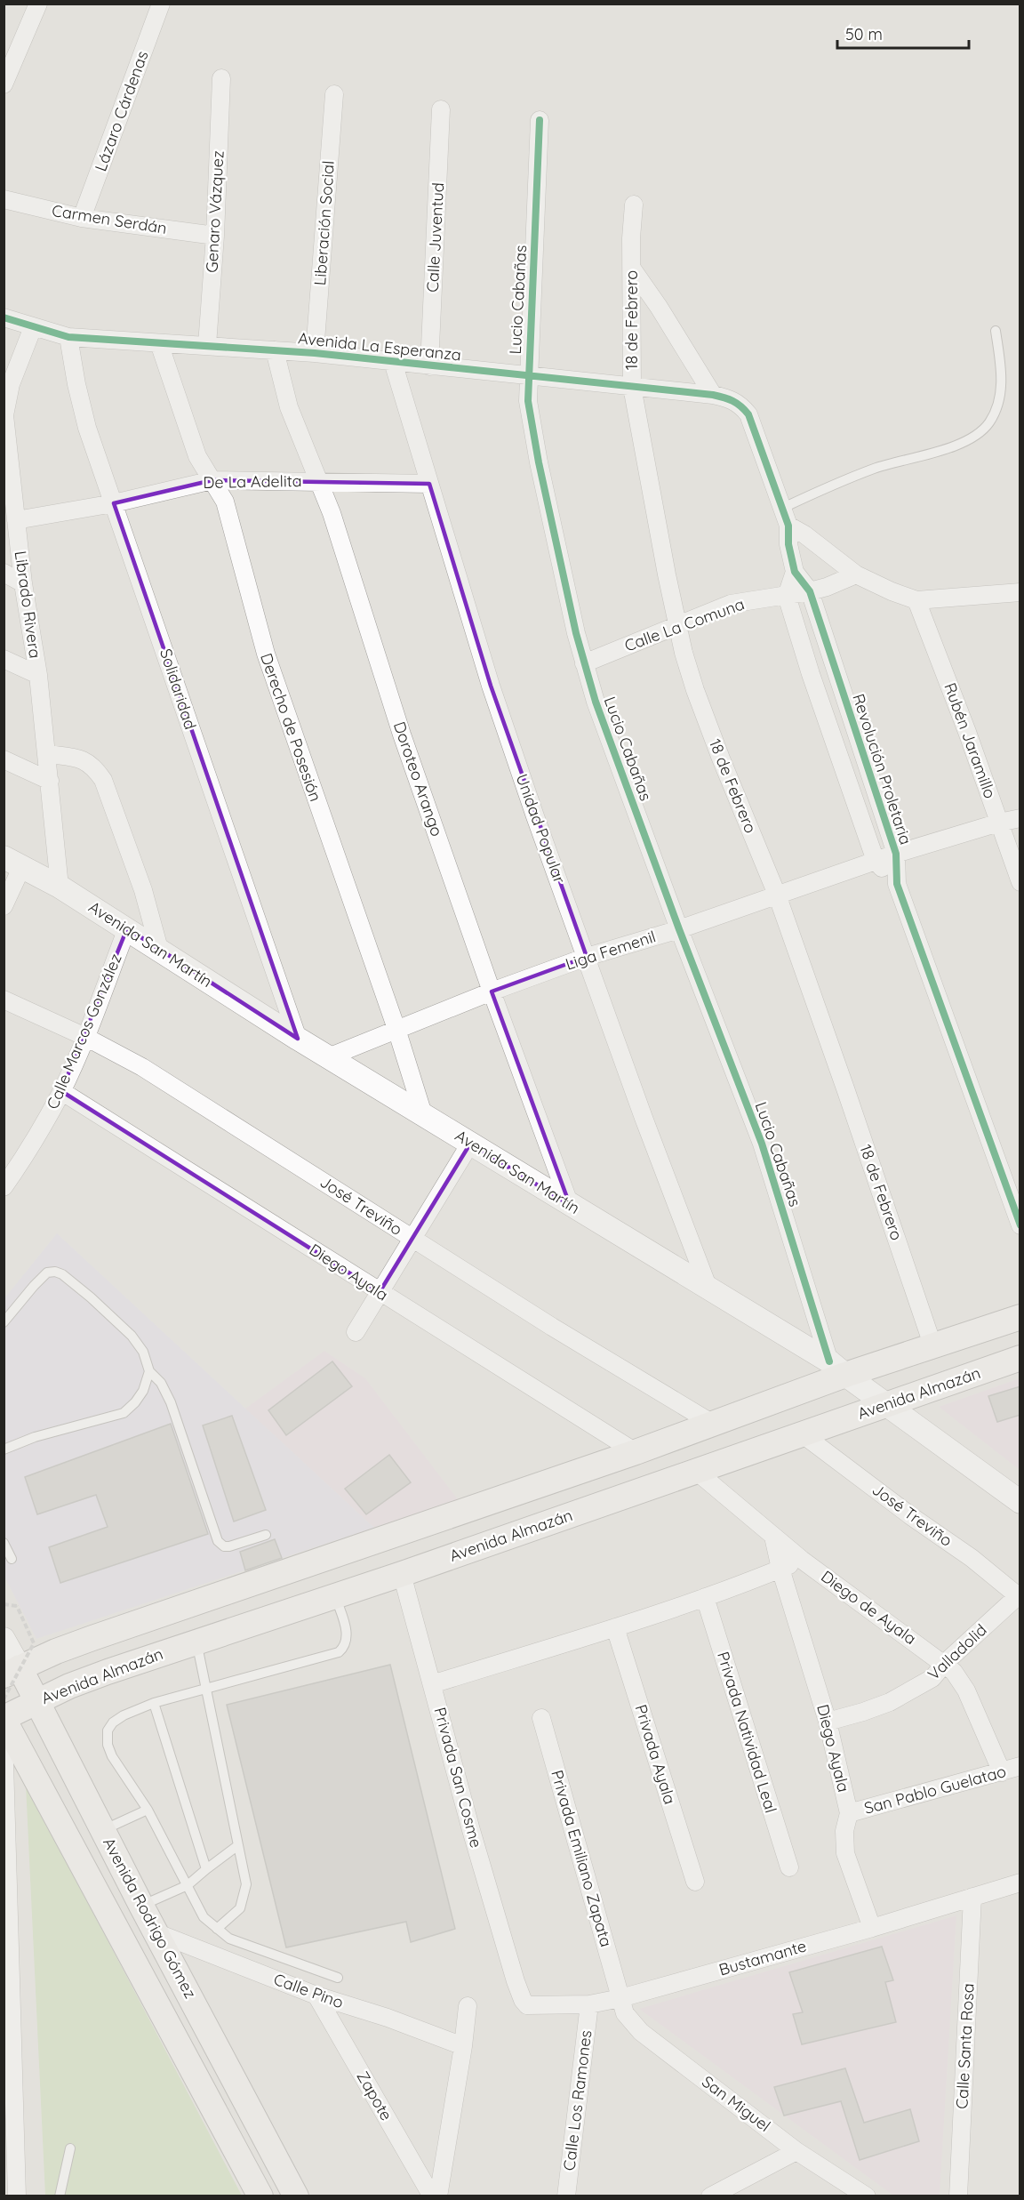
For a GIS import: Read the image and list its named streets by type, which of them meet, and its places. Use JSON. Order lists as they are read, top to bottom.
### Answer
{
  "streets": {
    "main road": ["Avenida Almazán", "Avenida Rodrigo Gómez"],
    "street": [
      "Lázaro Cárdenas",
      "Genaro Vázquez",
      "Carmen Serdán",
      "Liberación Social",
      "Calle Juventud",
      "Lucio Cabañas",
      "18 de Febrero",
      "Avenida La Esperanza",
      "De La Adelita",
      "Librado Rivera",
      "Calle La Comuna",
      "Solidaridad",
      "Derecho de Posesión",
      "Rubén Jaramillo",
      "Revolución Proletaria",
      "Doroteo Arango",
      "Unidad Popular",
      "Avenida San Martín",
      "Liga Femenil",
      "Calle Marcos González",
      "José Treviño",
      "Diego Ayala",
      "Diego de Ayala",
      "Valladolid",
      "Privada Natividad Leal",
      "Privada Ayala",
      "Privada San Cosme",
      "San Pablo Guelatao",
      "Privada Emiliano Zapata",
      "Bustamante",
      "Calle Pino",
      "Calle Santa Rosa",
      "Zapote",
      "Calle Los Ramones",
      "San Miguel"
    ]
  },
  "crossings": [
    ["Lázaro Cárdenas", "Carmen Serdán"],
    ["Genaro Vázquez", "Carmen Serdán"],
    ["Genaro Vázquez", "Avenida La Esperanza"],
    ["Liberación Social", "Avenida La Esperanza"],
    ["Calle Juventud", "Avenida La Esperanza"],
    ["Lucio Cabañas", "Avenida La Esperanza"],
    ["Lucio Cabañas", "Calle La Comuna"],
    ["Lucio Cabañas", "Avenida San Martín"],
    ["Lucio Cabañas", "Liga Femenil"],
    ["18 de Febrero", "Avenida La Esperanza"],
    ["18 de Febrero", "Calle La Comuna"],
    ["18 de Febrero", "Liga Femenil"],
    ["Avenida La Esperanza", "Librado Rivera"],
    ["Avenida La Esperanza", "Solidaridad"],
    ["Avenida La Esperanza", "Derecho de Posesión"],
    ["Avenida La Esperanza", "Revolución Proletaria"],
    ["Avenida La Esperanza", "Doroteo Arango"],
    ["Avenida La Esperanza", "Unidad Popular"],
    ["De La Adelita", "Librado Rivera"],
    ["De La Adelita", "Solidaridad"],
    ["De La Adelita", "Derecho de Posesión"],
    ["De La Adelita", "Doroteo Arango"],
    ["De La Adelita", "Unidad Popular"],
    ["Librado Rivera", "Avenida San Martín"],
    ["Calle La Comuna", "Revolución Proletaria"],
    ["Solidaridad", "Avenida San Martín"],
    ["Derecho de Posesión", "Avenida San Martín"],
    ["Derecho de Posesión", "Liga Femenil"],
    ["Rubén Jaramillo", "Liga Femenil"],
    ["Revolución Proletaria", "Liga Femenil"],
    ["Doroteo Arango", "Avenida San Martín"],
    ["Doroteo Arango", "Liga Femenil"],
    ["Unidad Popular", "Avenida San Martín"],
    ["Unidad Popular", "Liga Femenil"],
    ["Avenida San Martín", "Liga Femenil"],
    ["Avenida San Martín", "Calle Marcos González"],
    ["Avenida San Martín", "Avenida Almazán"],
    ["Calle Marcos González", "José Treviño"],
    ["Calle Marcos González", "Diego Ayala"],
    ["José Treviño", "Avenida Almazán"],
    ["José Treviño", "Valladolid"],
    ["Diego Ayala", "Diego de Ayala"],
    ["Diego Ayala", "Valladolid"],
    ["Diego Ayala", "San Pablo Guelatao"],
    ["Diego Ayala", "Bustamante"],
    ["Avenida Almazán", "Diego de Ayala"],
    ["Avenida Almazán", "Privada San Cosme"],
    ["Avenida Almazán", "Avenida Rodrigo Gómez"],
    ["Diego de Ayala", "Valladolid"],
    ["Diego de Ayala", "San Pablo Guelatao"],
    ["Privada San Cosme", "Bustamante"],
    ["Privada Emiliano Zapata", "Bustamante"],
    ["Privada Emiliano Zapata", "San Miguel"],
    ["Avenida Rodrigo Gómez", "Calle Pino"],
    ["Bustamante", "Calle Santa Rosa"],
    ["Bustamante", "Calle Los Ramones"],
    ["Bustamante", "San Miguel"],
    ["Calle Pino", "Zapote"]
  ],
  "scale_bar": "50 m"
}
